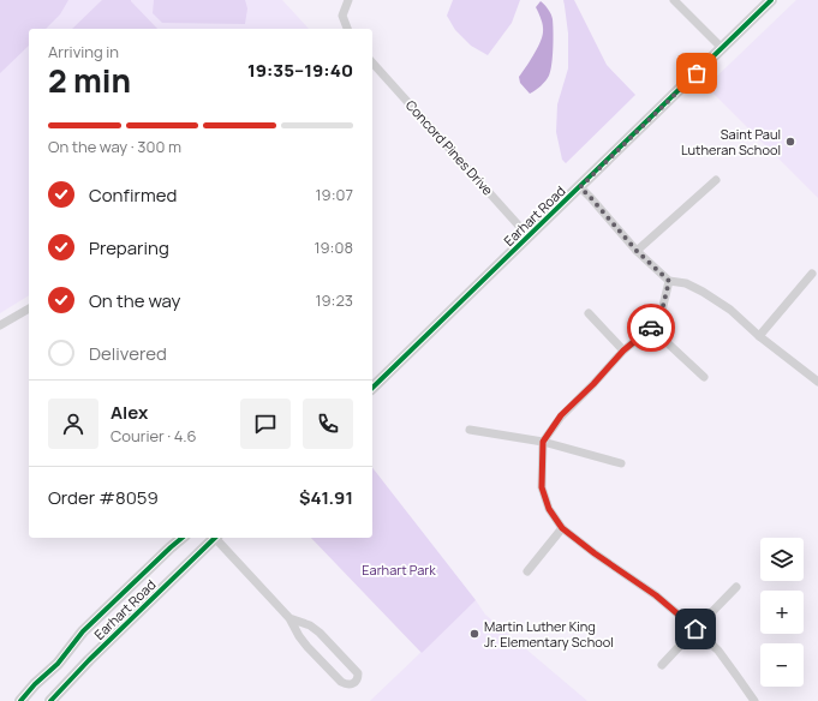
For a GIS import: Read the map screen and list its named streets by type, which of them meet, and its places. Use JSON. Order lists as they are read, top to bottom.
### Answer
{
  "streets": {
    "street": ["Concord Pines Drive", "Earhart Road"]
  },
  "crossings": [
    ["Concord Pines Drive", "Earhart Road"]
  ],
  "parks": ["Earhart Park"],
  "places": ["Saint Paul Lutheran School", "Martin Luther King Jr. Elementary School"],
  "page": {
    "heading": ["2 min", "Arriving in", "19:35–19:40"],
    "panel": [
      "Alex",
      "Courier · 4.6",
      "Order #8059",
      "$41.91"
    ],
    "bar": "On the way · 300 m",
    "list": [
      ["Confirmed", "19:07"],
      ["Preparing", "19:08"],
      ["On the way", "19:23"],
      "Delivered"
    ],
    "map_buttons": ["+", "−"]
  }
}
